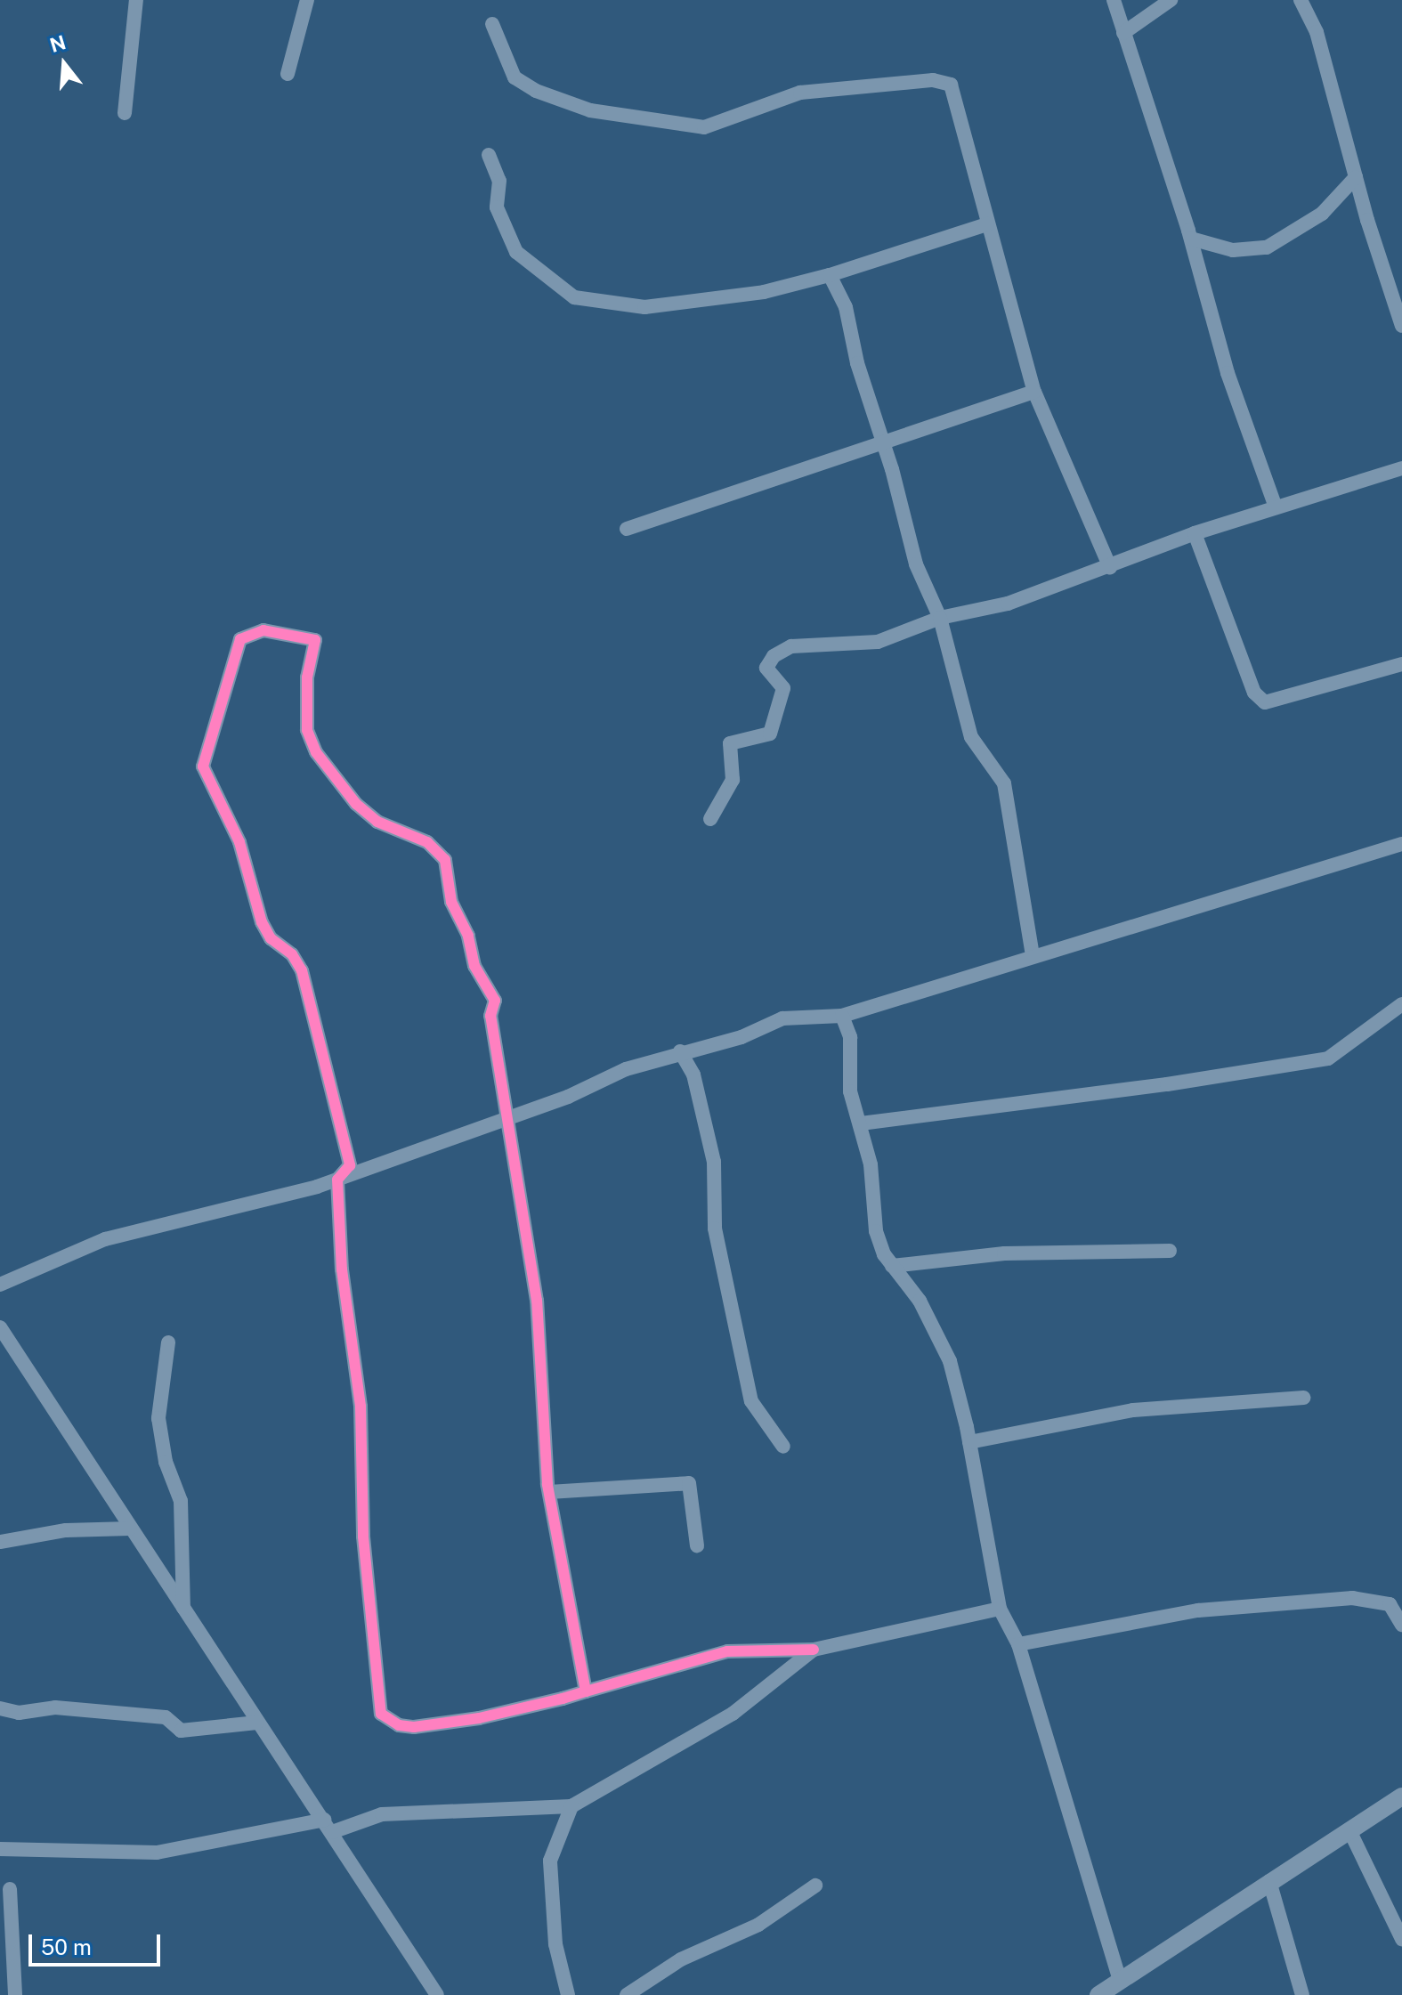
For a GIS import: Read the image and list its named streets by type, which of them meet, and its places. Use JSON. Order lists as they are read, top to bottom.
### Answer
{
  "scale_bar": "50 m",
  "north": "top"
}
